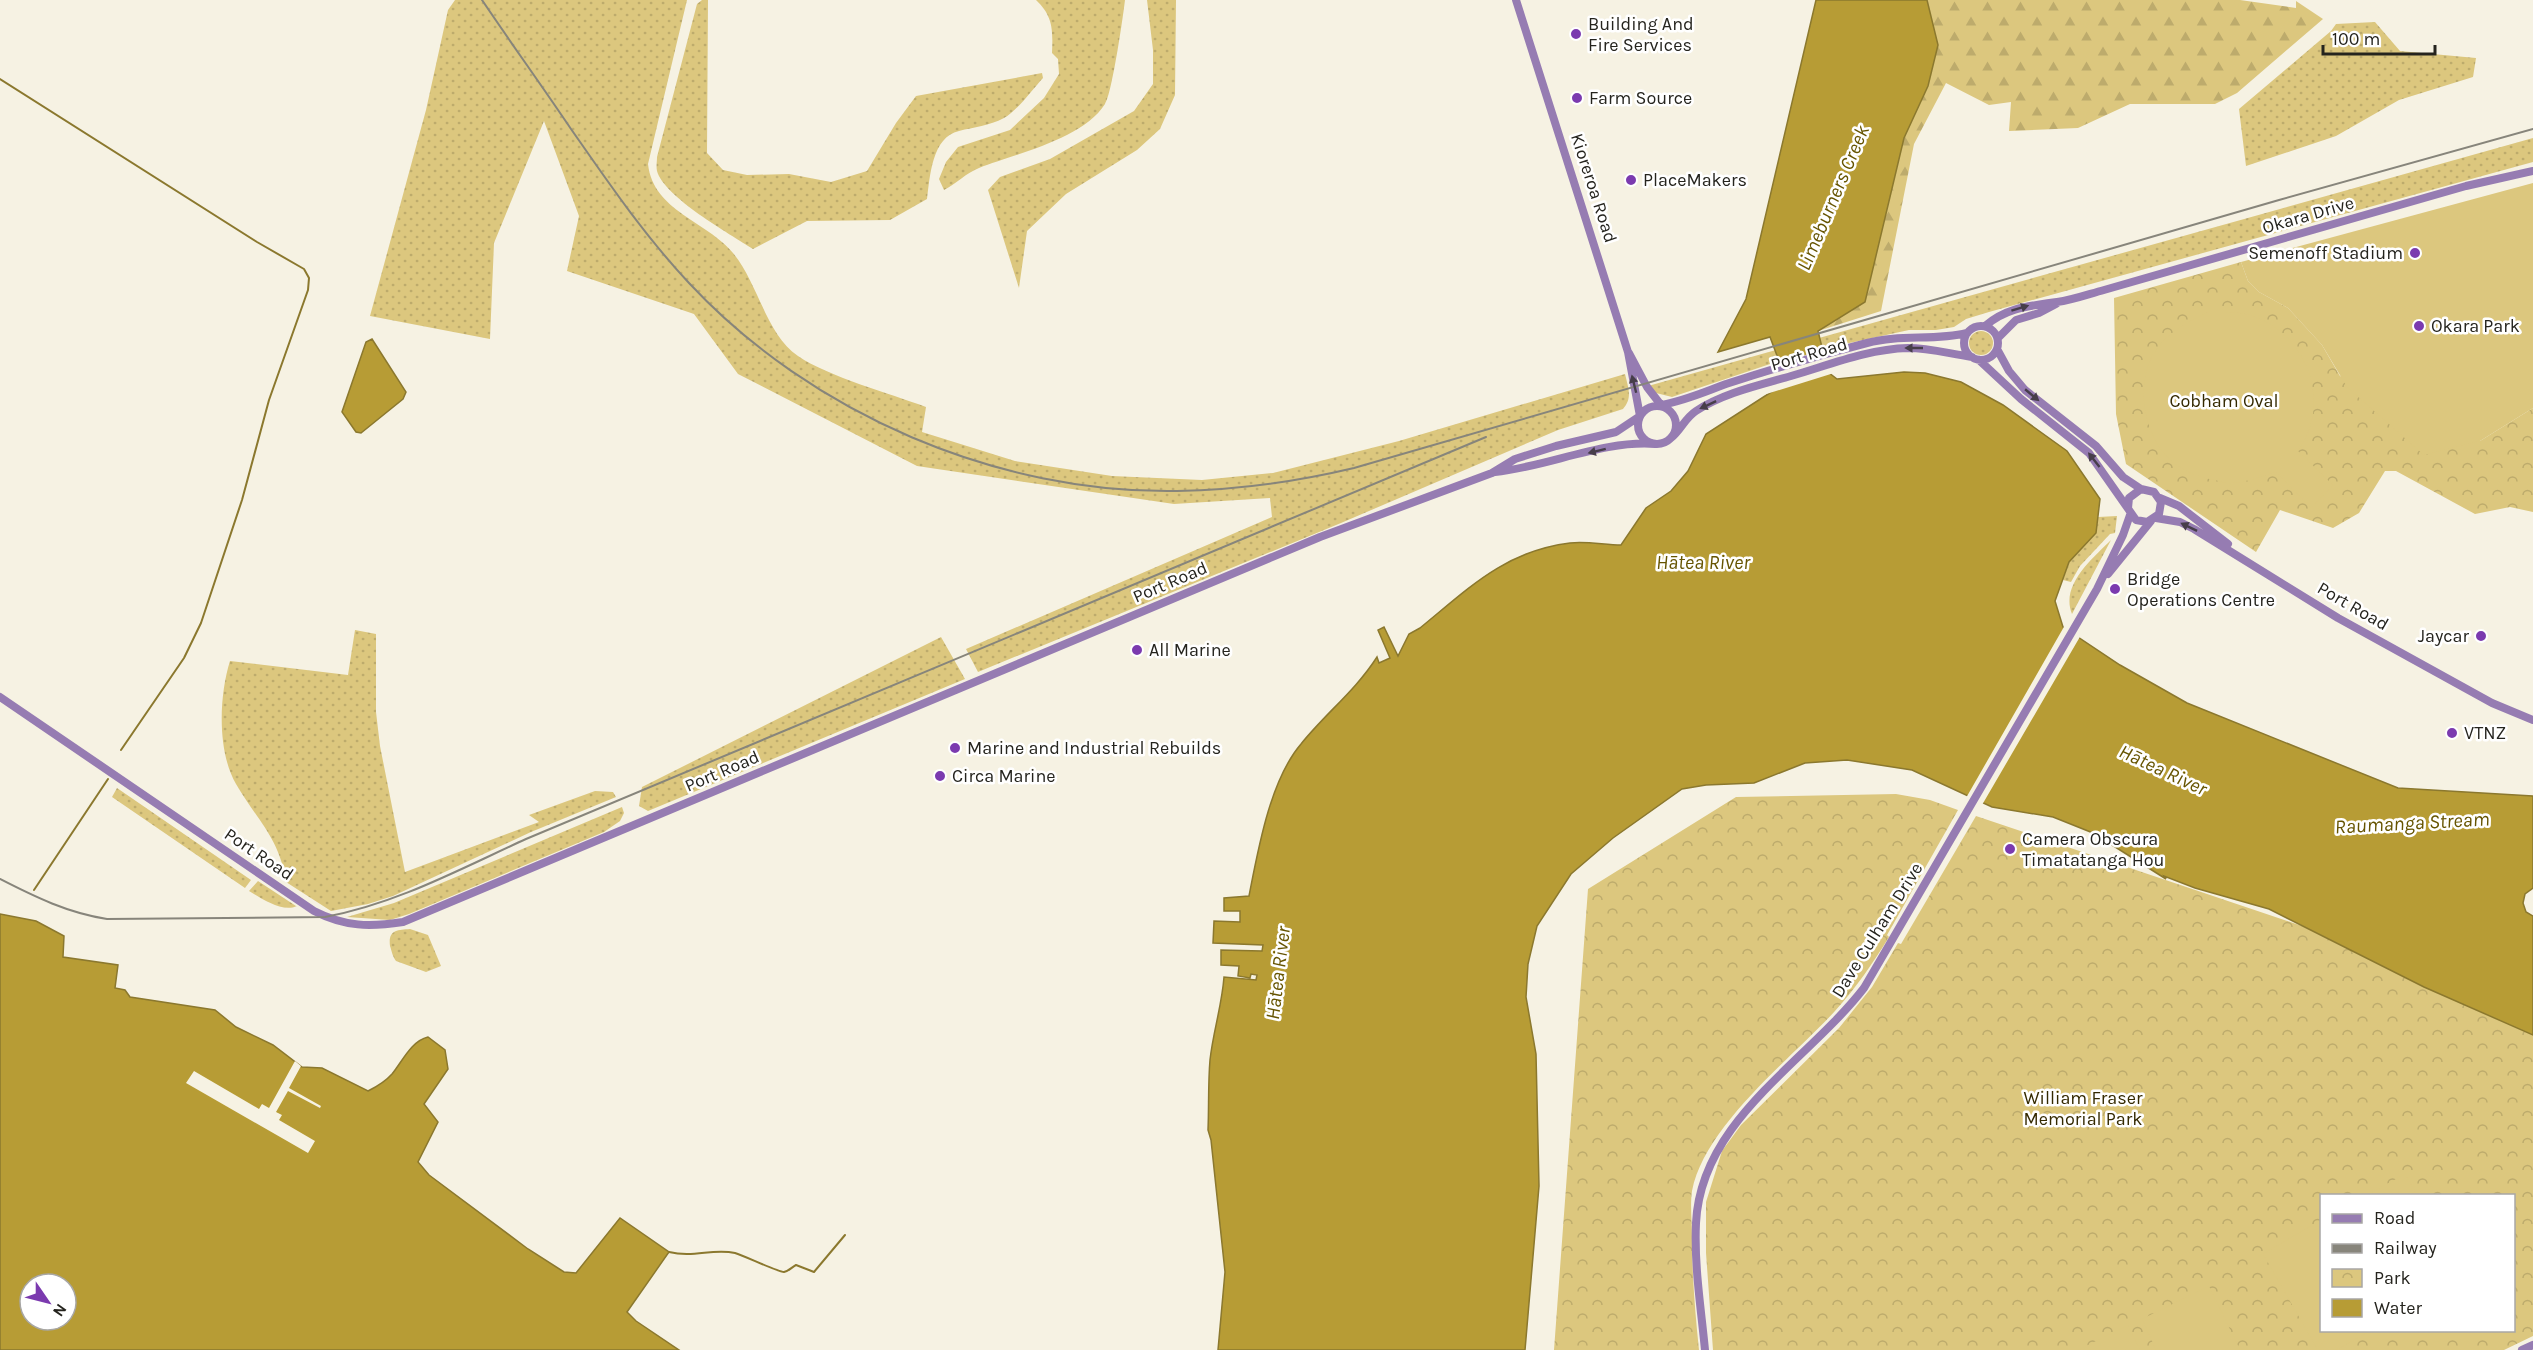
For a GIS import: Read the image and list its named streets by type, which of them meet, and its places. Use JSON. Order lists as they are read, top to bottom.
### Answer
{
  "streets": {
    "main road": [
      "Kioreroa Road",
      "Okara Drive",
      "Port Road",
      "Dave Culham Drive"
    ]
  },
  "crossings": [
    ["Kioreroa Road", "Port Road"],
    ["Okara Drive", "Port Road"],
    ["Port Road", "Dave Culham Drive"]
  ],
  "water": ["Limeburners Creek", "Hātea River", "Raumanga Stream"],
  "parks": ["Cobham Oval", "William Fraser Memorial Park"],
  "places": [
    "Building And Fire Services",
    "Farm Source",
    "PlaceMakers",
    "Semenoff Stadium",
    "Okara Park",
    "Bridge Operations Centre",
    "Jaycar",
    "All Marine",
    "VTNZ",
    "Marine and Industrial Rebuilds",
    "Circa Marine",
    "Camera Obscura Timatatanga Hou"
  ],
  "legend": [
    "Road",
    "Railway",
    "Park",
    "Water"
  ],
  "scale_bar": "100 m",
  "north": "bottom right"
}
